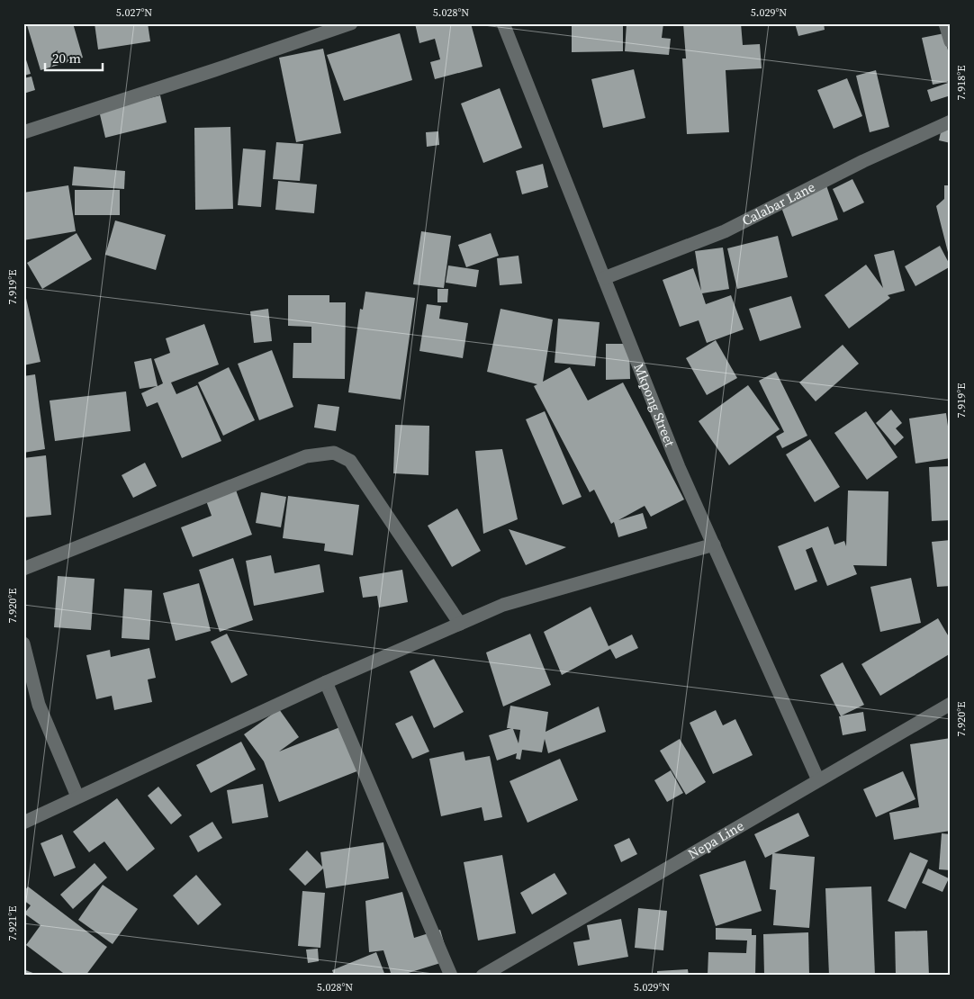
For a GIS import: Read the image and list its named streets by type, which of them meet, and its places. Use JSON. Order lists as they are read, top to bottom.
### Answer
{
  "streets": {
    "street": ["Calabar Lane", "Mkpong Street", "Nepa Line"]
  },
  "crossings": [
    ["Calabar Lane", "Mkpong Street"],
    ["Mkpong Street", "Nepa Line"]
  ],
  "scale_bar": "20 m",
  "coordinates": [
    "5.027°N",
    "5.028°N",
    "5.029°N",
    "7.918°E",
    "7.919°E",
    "7.920°E",
    "7.921°E"
  ]
}
